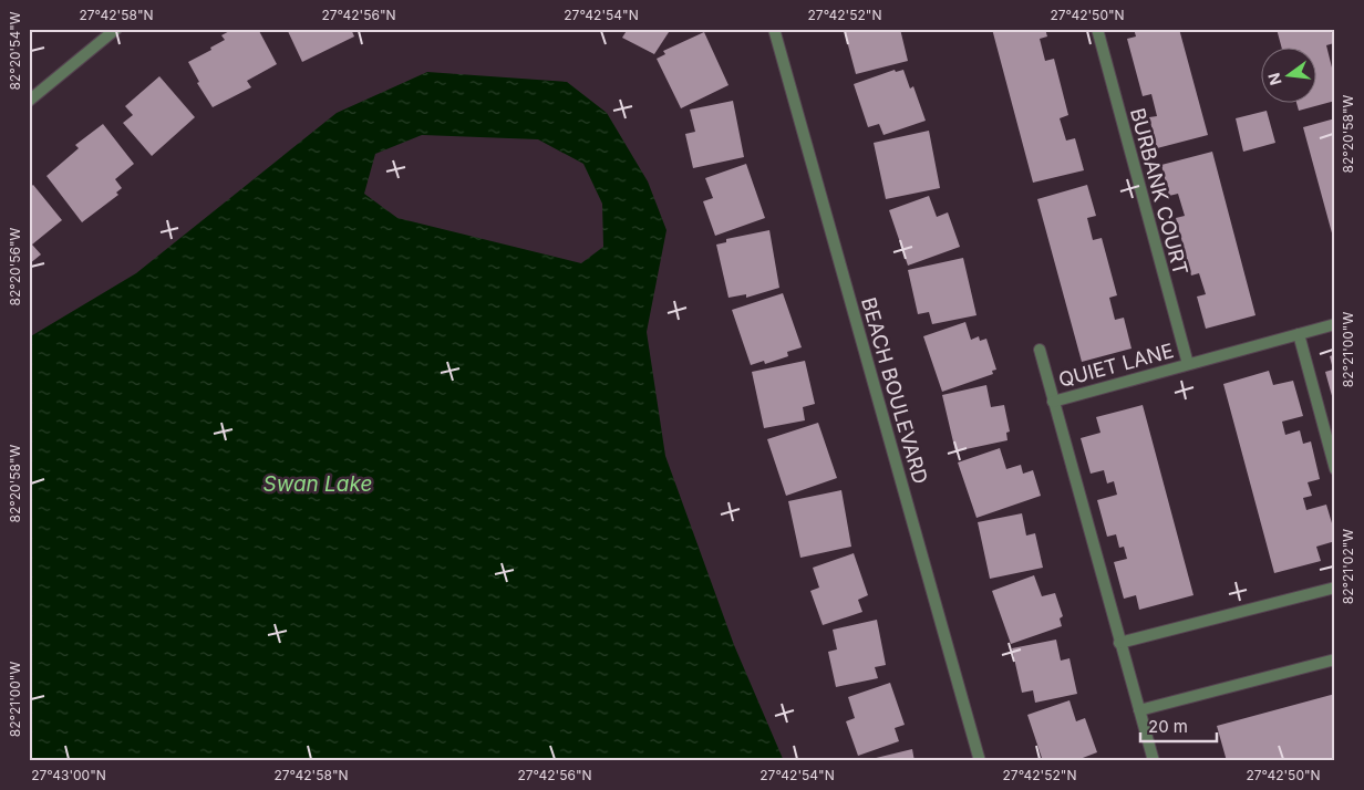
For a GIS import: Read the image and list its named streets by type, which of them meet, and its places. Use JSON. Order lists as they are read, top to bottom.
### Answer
{
  "streets": {
    "street": ["BURBANK COURT", "QUIET LANE", "BEACH BOULEVARD"]
  },
  "crossings": [
    ["BURBANK COURT", "QUIET LANE"]
  ],
  "water": ["Swan Lake"],
  "scale_bar": "20 m",
  "north": "left",
  "coordinates": [
    "27°42'58\"N",
    "27°42'56\"N",
    "27°42'54\"N",
    "27°42'52\"N",
    "27°42'50\"N",
    "82°20'54\"W",
    "82°20'58\"W",
    "82°20'56\"W",
    "82°21'00\"W",
    "82°21'02\"W",
    "27°43'00\"N"
  ]
}
